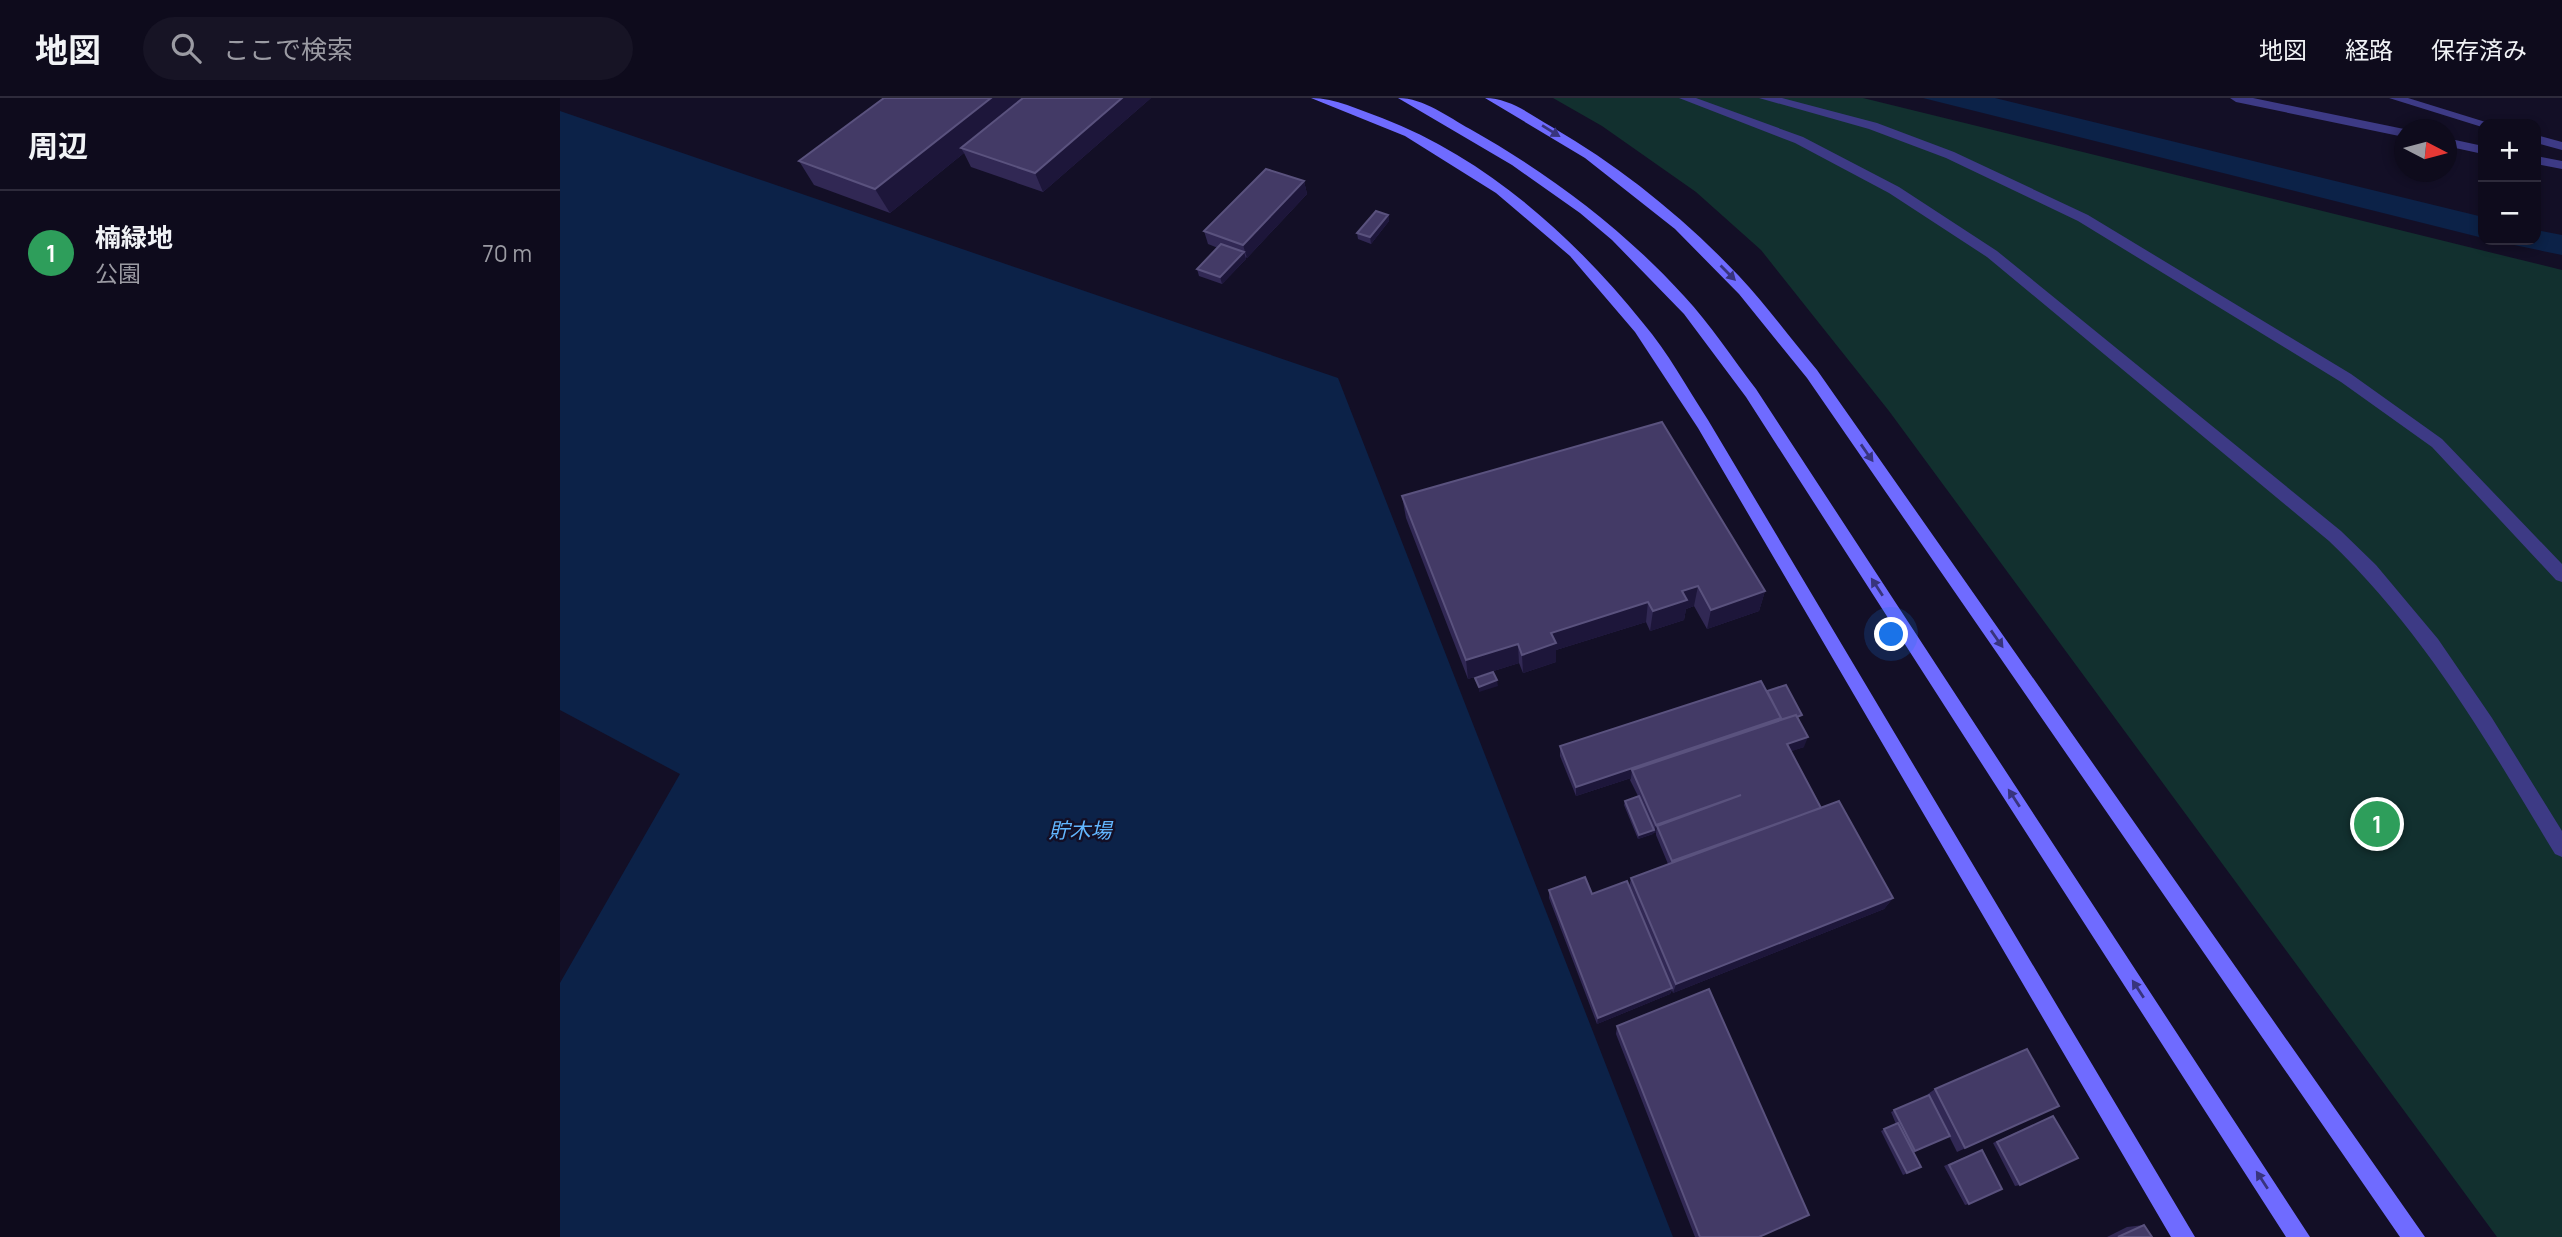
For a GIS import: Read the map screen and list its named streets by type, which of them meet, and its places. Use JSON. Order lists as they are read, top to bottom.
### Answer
{
  "water": ["貯木場"],
  "north": "right",
  "page": {
    "header": "地図",
    "search": "ここで検索",
    "nav": ["地図", "経路", "保存済み"],
    "heading": "周辺",
    "map_buttons": ["+", "−"],
    "list": [
      {
        "mark": "1",
        "name": "楠緑地",
        "note": "公園",
        "value": "70 m"
      }
    ],
    "pins": "1"
  }
}
